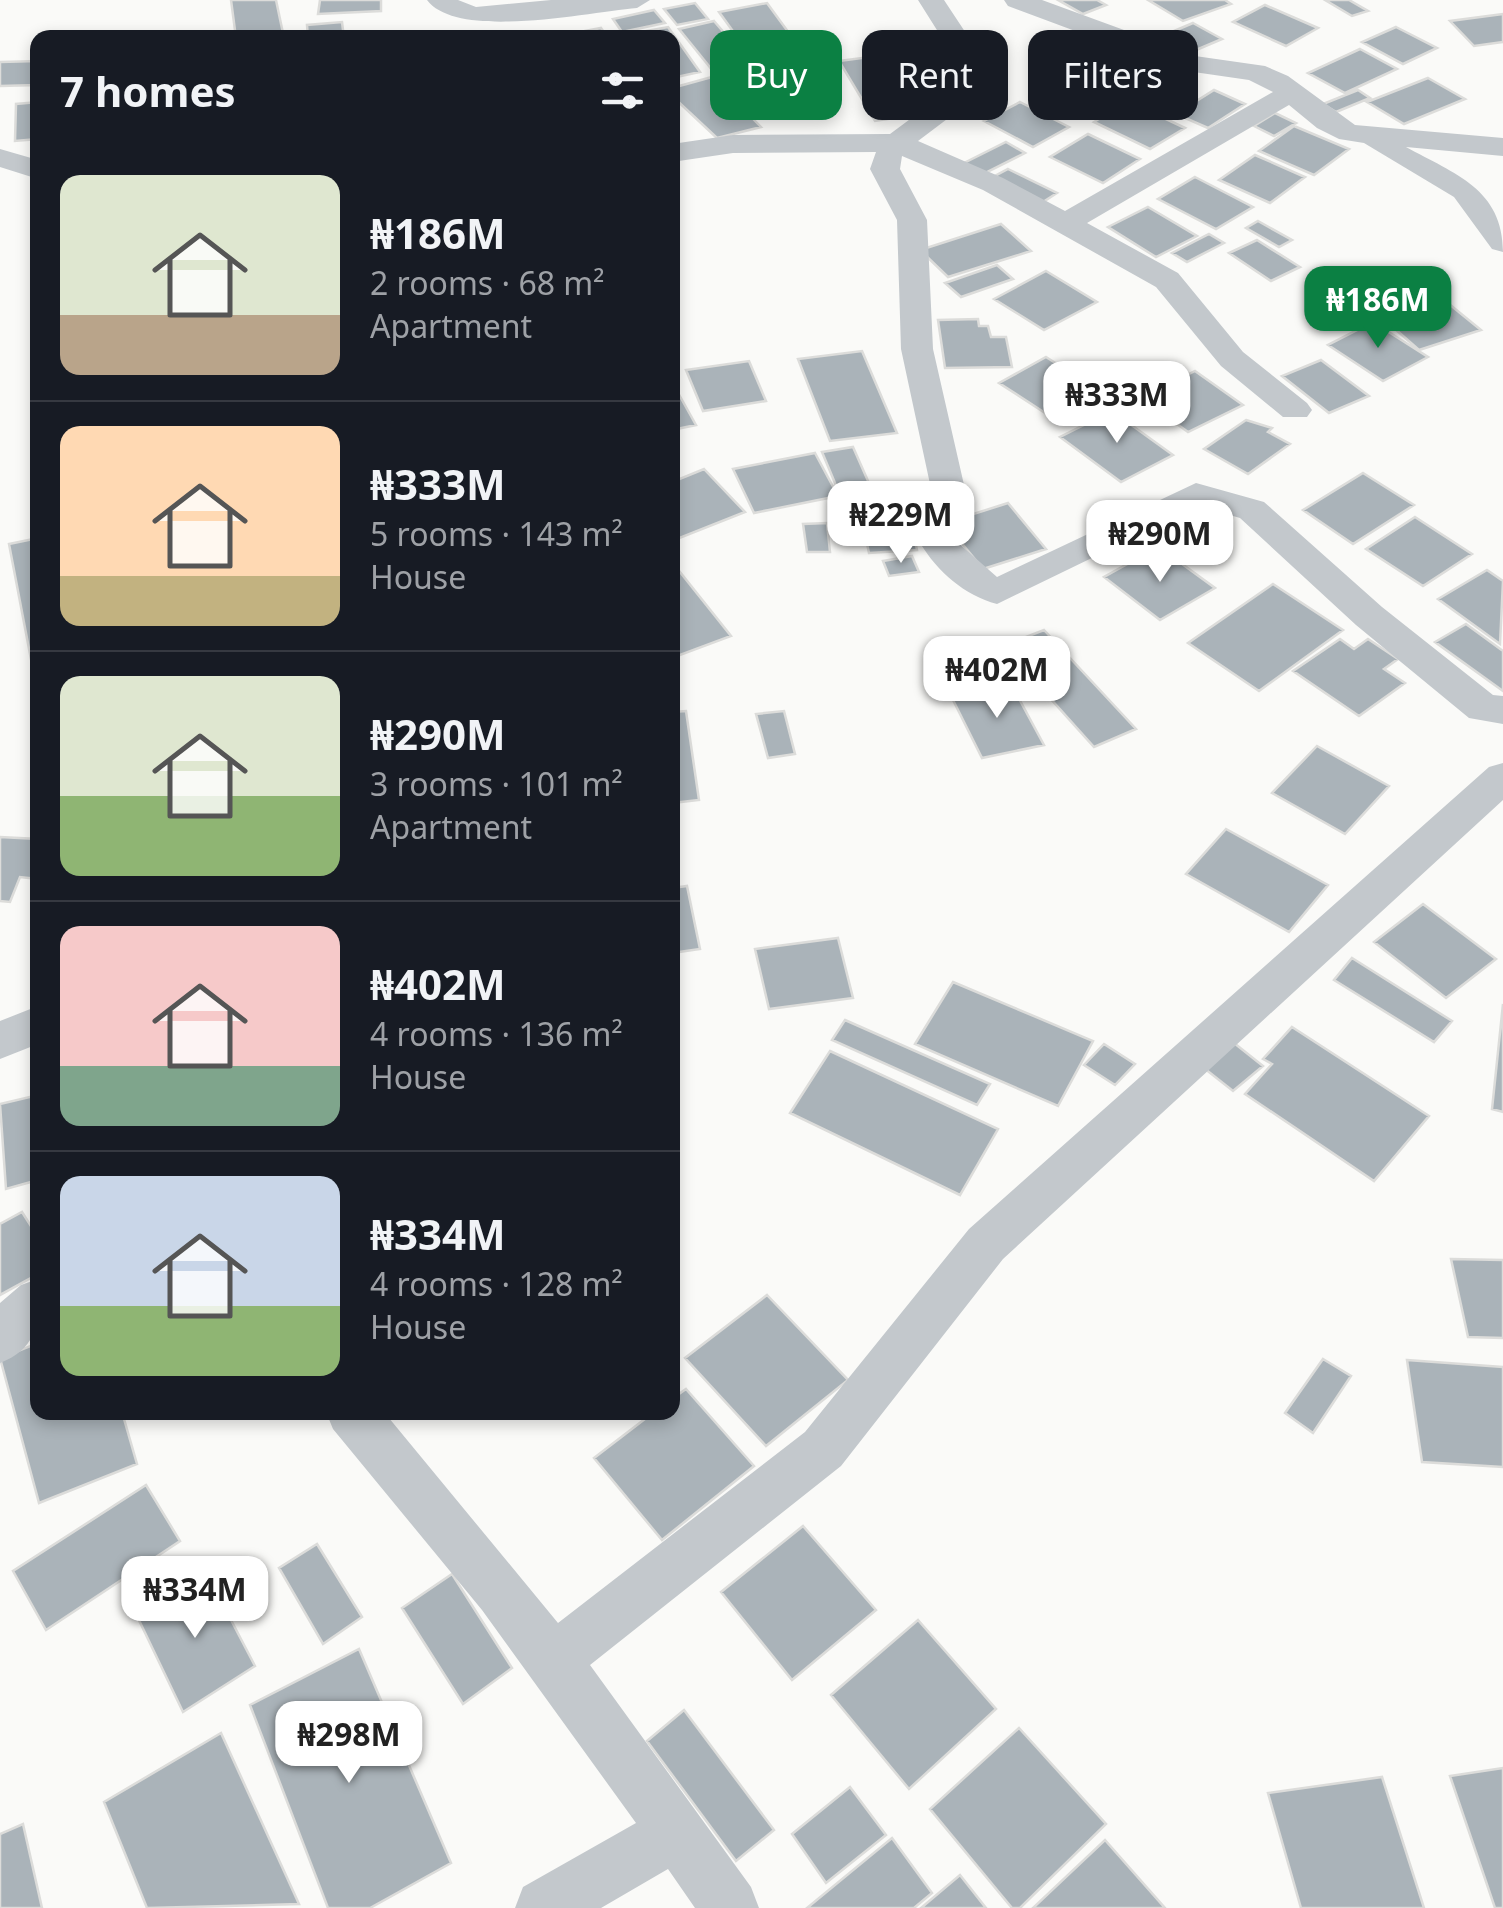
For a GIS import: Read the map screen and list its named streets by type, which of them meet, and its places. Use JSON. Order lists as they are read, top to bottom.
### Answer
{
  "page": {
    "chip": ["Buy", "Rent", "Filters"],
    "heading": "7 homes",
    "list": [
      {
        "name": "₦186M",
        "note": "2 rooms · 68 m² · Apartment"
      },
      {
        "name": "₦333M",
        "note": "5 rooms · 143 m² · House"
      },
      {
        "name": "₦290M",
        "note": "3 rooms · 101 m² · Apartment"
      },
      {
        "name": "₦402M",
        "note": "4 rooms · 136 m² · House"
      },
      {
        "name": "₦334M",
        "note": "4 rooms · 128 m² · House"
      }
    ],
    "price": [
      "₦186M",
      "₦333M",
      "₦229M",
      "₦290M",
      "₦402M",
      "₦334M",
      "₦298M"
    ]
  }
}
